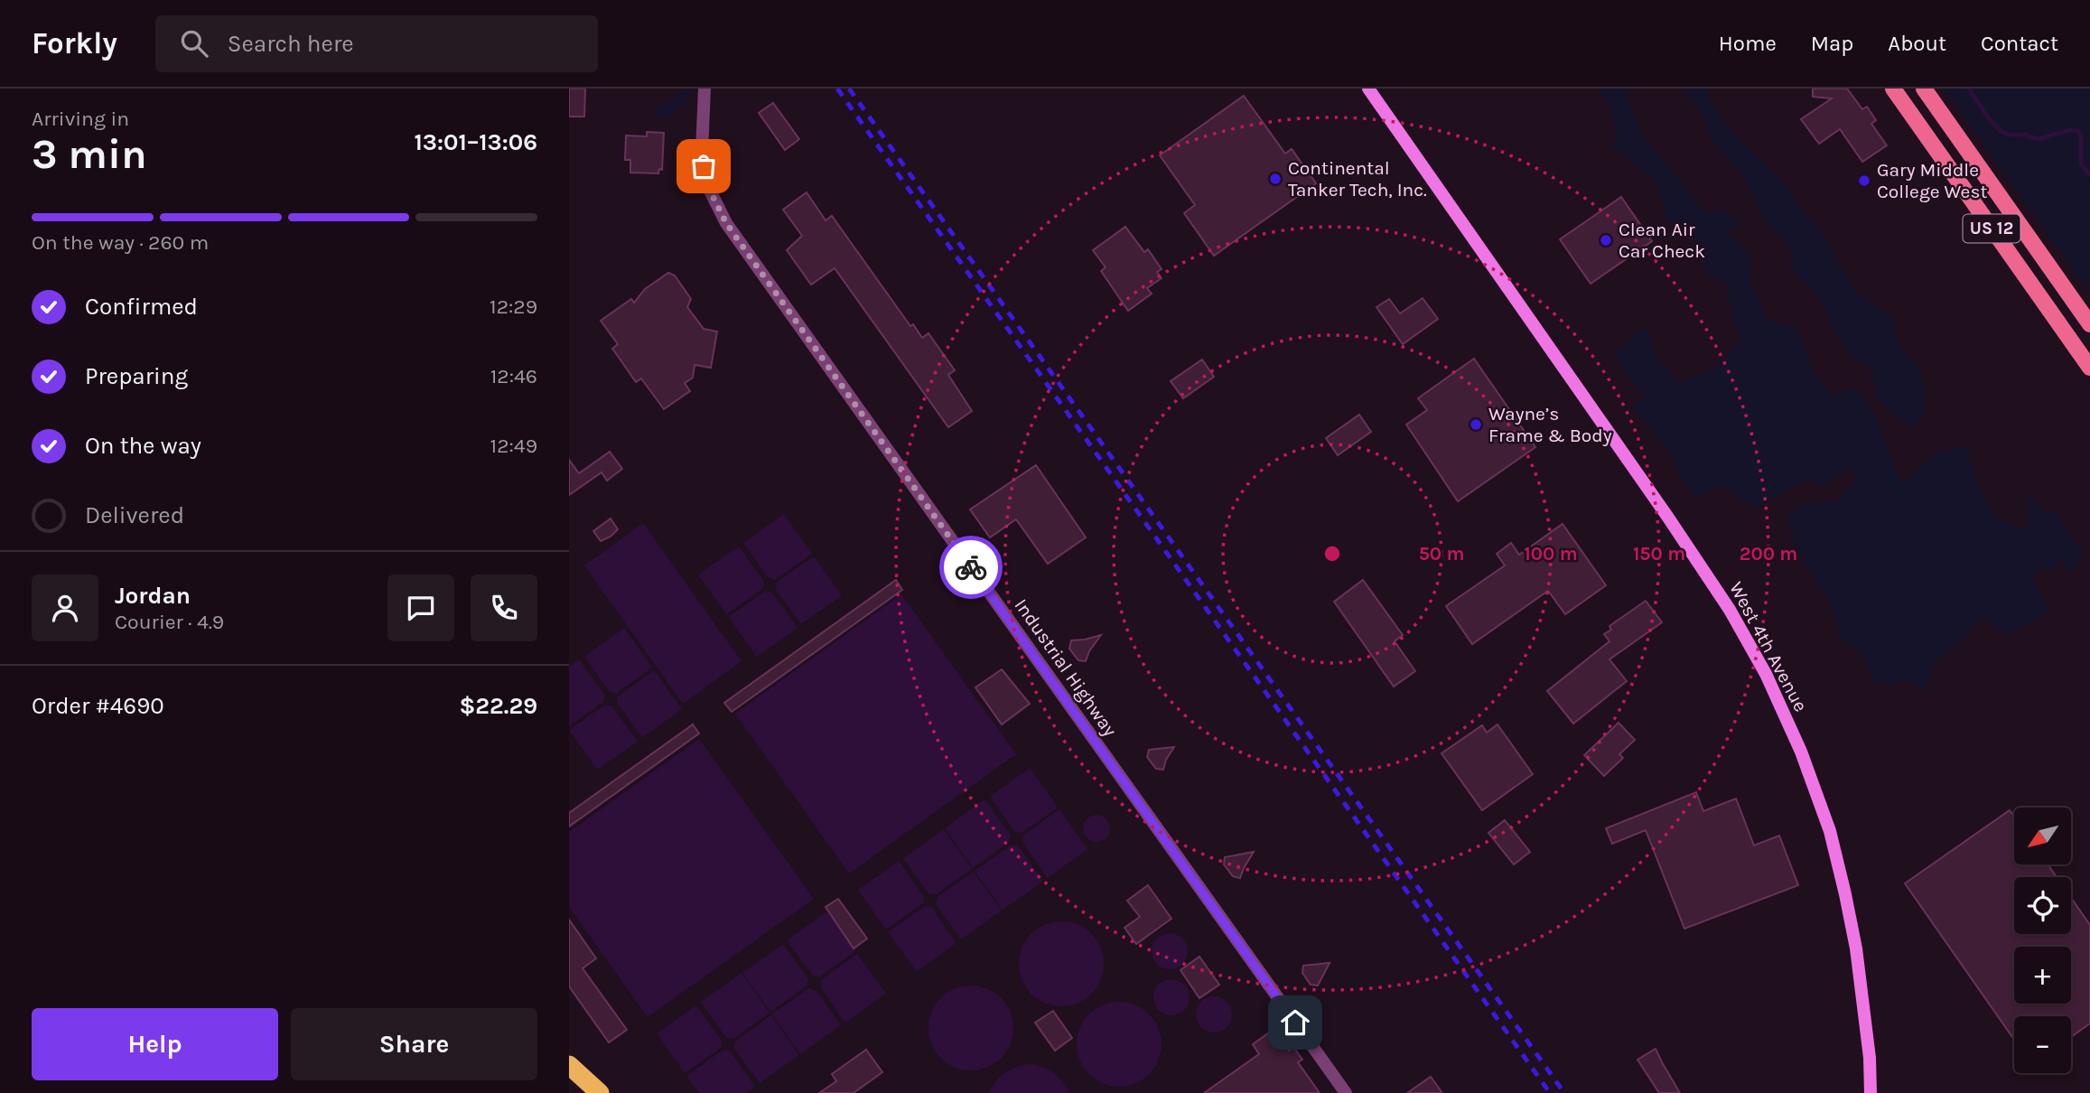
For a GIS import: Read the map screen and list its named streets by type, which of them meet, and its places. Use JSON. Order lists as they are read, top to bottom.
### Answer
{
  "streets": {
    "main road": ["US 12", "West 4th Avenue"],
    "street": ["Industrial Highway"]
  },
  "places": [
    "Continental Tanker Tech, Inc.",
    "Gary Middle College West",
    "Clean Air Car Check",
    "Wayne’s Frame & Body"
  ],
  "north": "bottom left",
  "page": {
    "header": "Forkly",
    "search": "Search here",
    "nav": [
      "Home",
      "Map",
      "About",
      "Contact"
    ],
    "heading": ["3 min", "Arriving in", "13:01–13:06"],
    "panel": [
      "Jordan",
      "Courier · 4.9",
      "Order #4690",
      "$22.29"
    ],
    "bar": "On the way · 260 m",
    "list": [
      ["Confirmed", "12:29"],
      ["Preparing", "12:46"],
      ["On the way", "12:49"],
      "Delivered"
    ],
    "map_buttons": ["+", "−"],
    "buttons": ["Help", "Share"]
  },
  "rings": [
    "50 m",
    "100 m",
    "150 m",
    "200 m"
  ]
}
